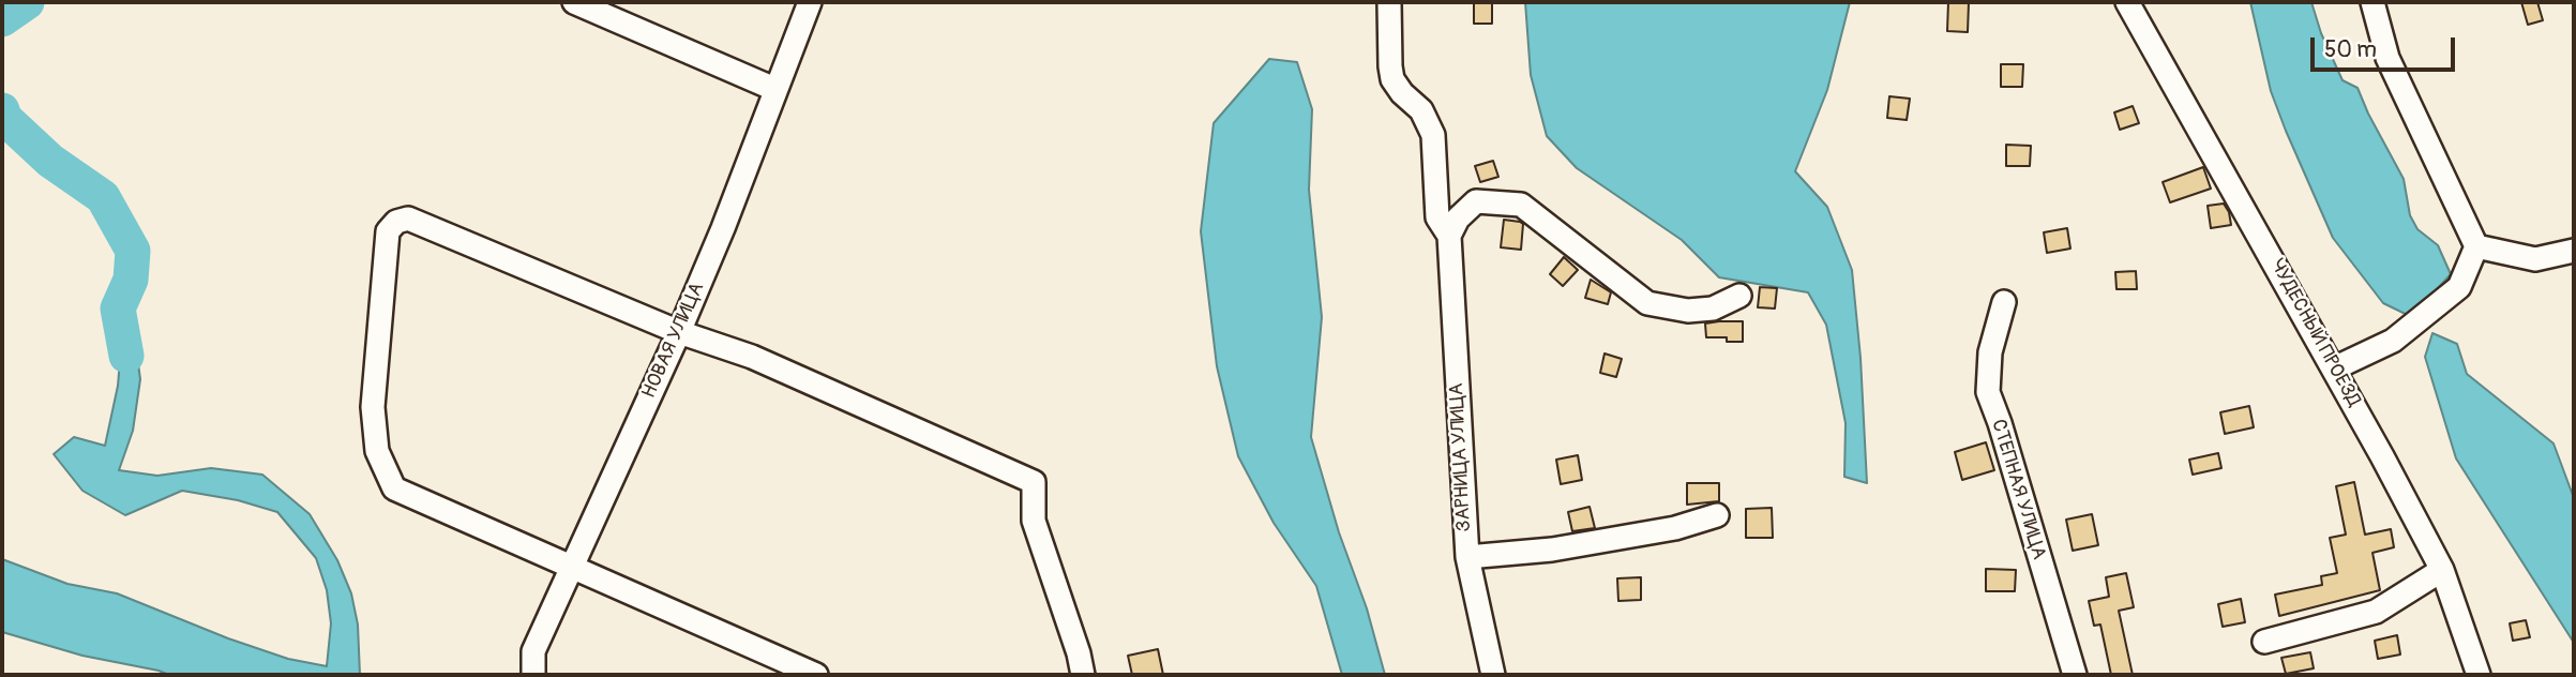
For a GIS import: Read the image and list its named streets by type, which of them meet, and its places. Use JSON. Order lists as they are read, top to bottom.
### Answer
{
  "streets": {
    "street": [
      "ЧУДЕСНЫЙ ПРОЕЗД",
      "НОВАЯ УЛИЦА",
      "ЗАРНИЦА УЛИЦА",
      "СТЕПНАЯ УЛИЦА"
    ]
  },
  "scale_bar": "50 m"
}
